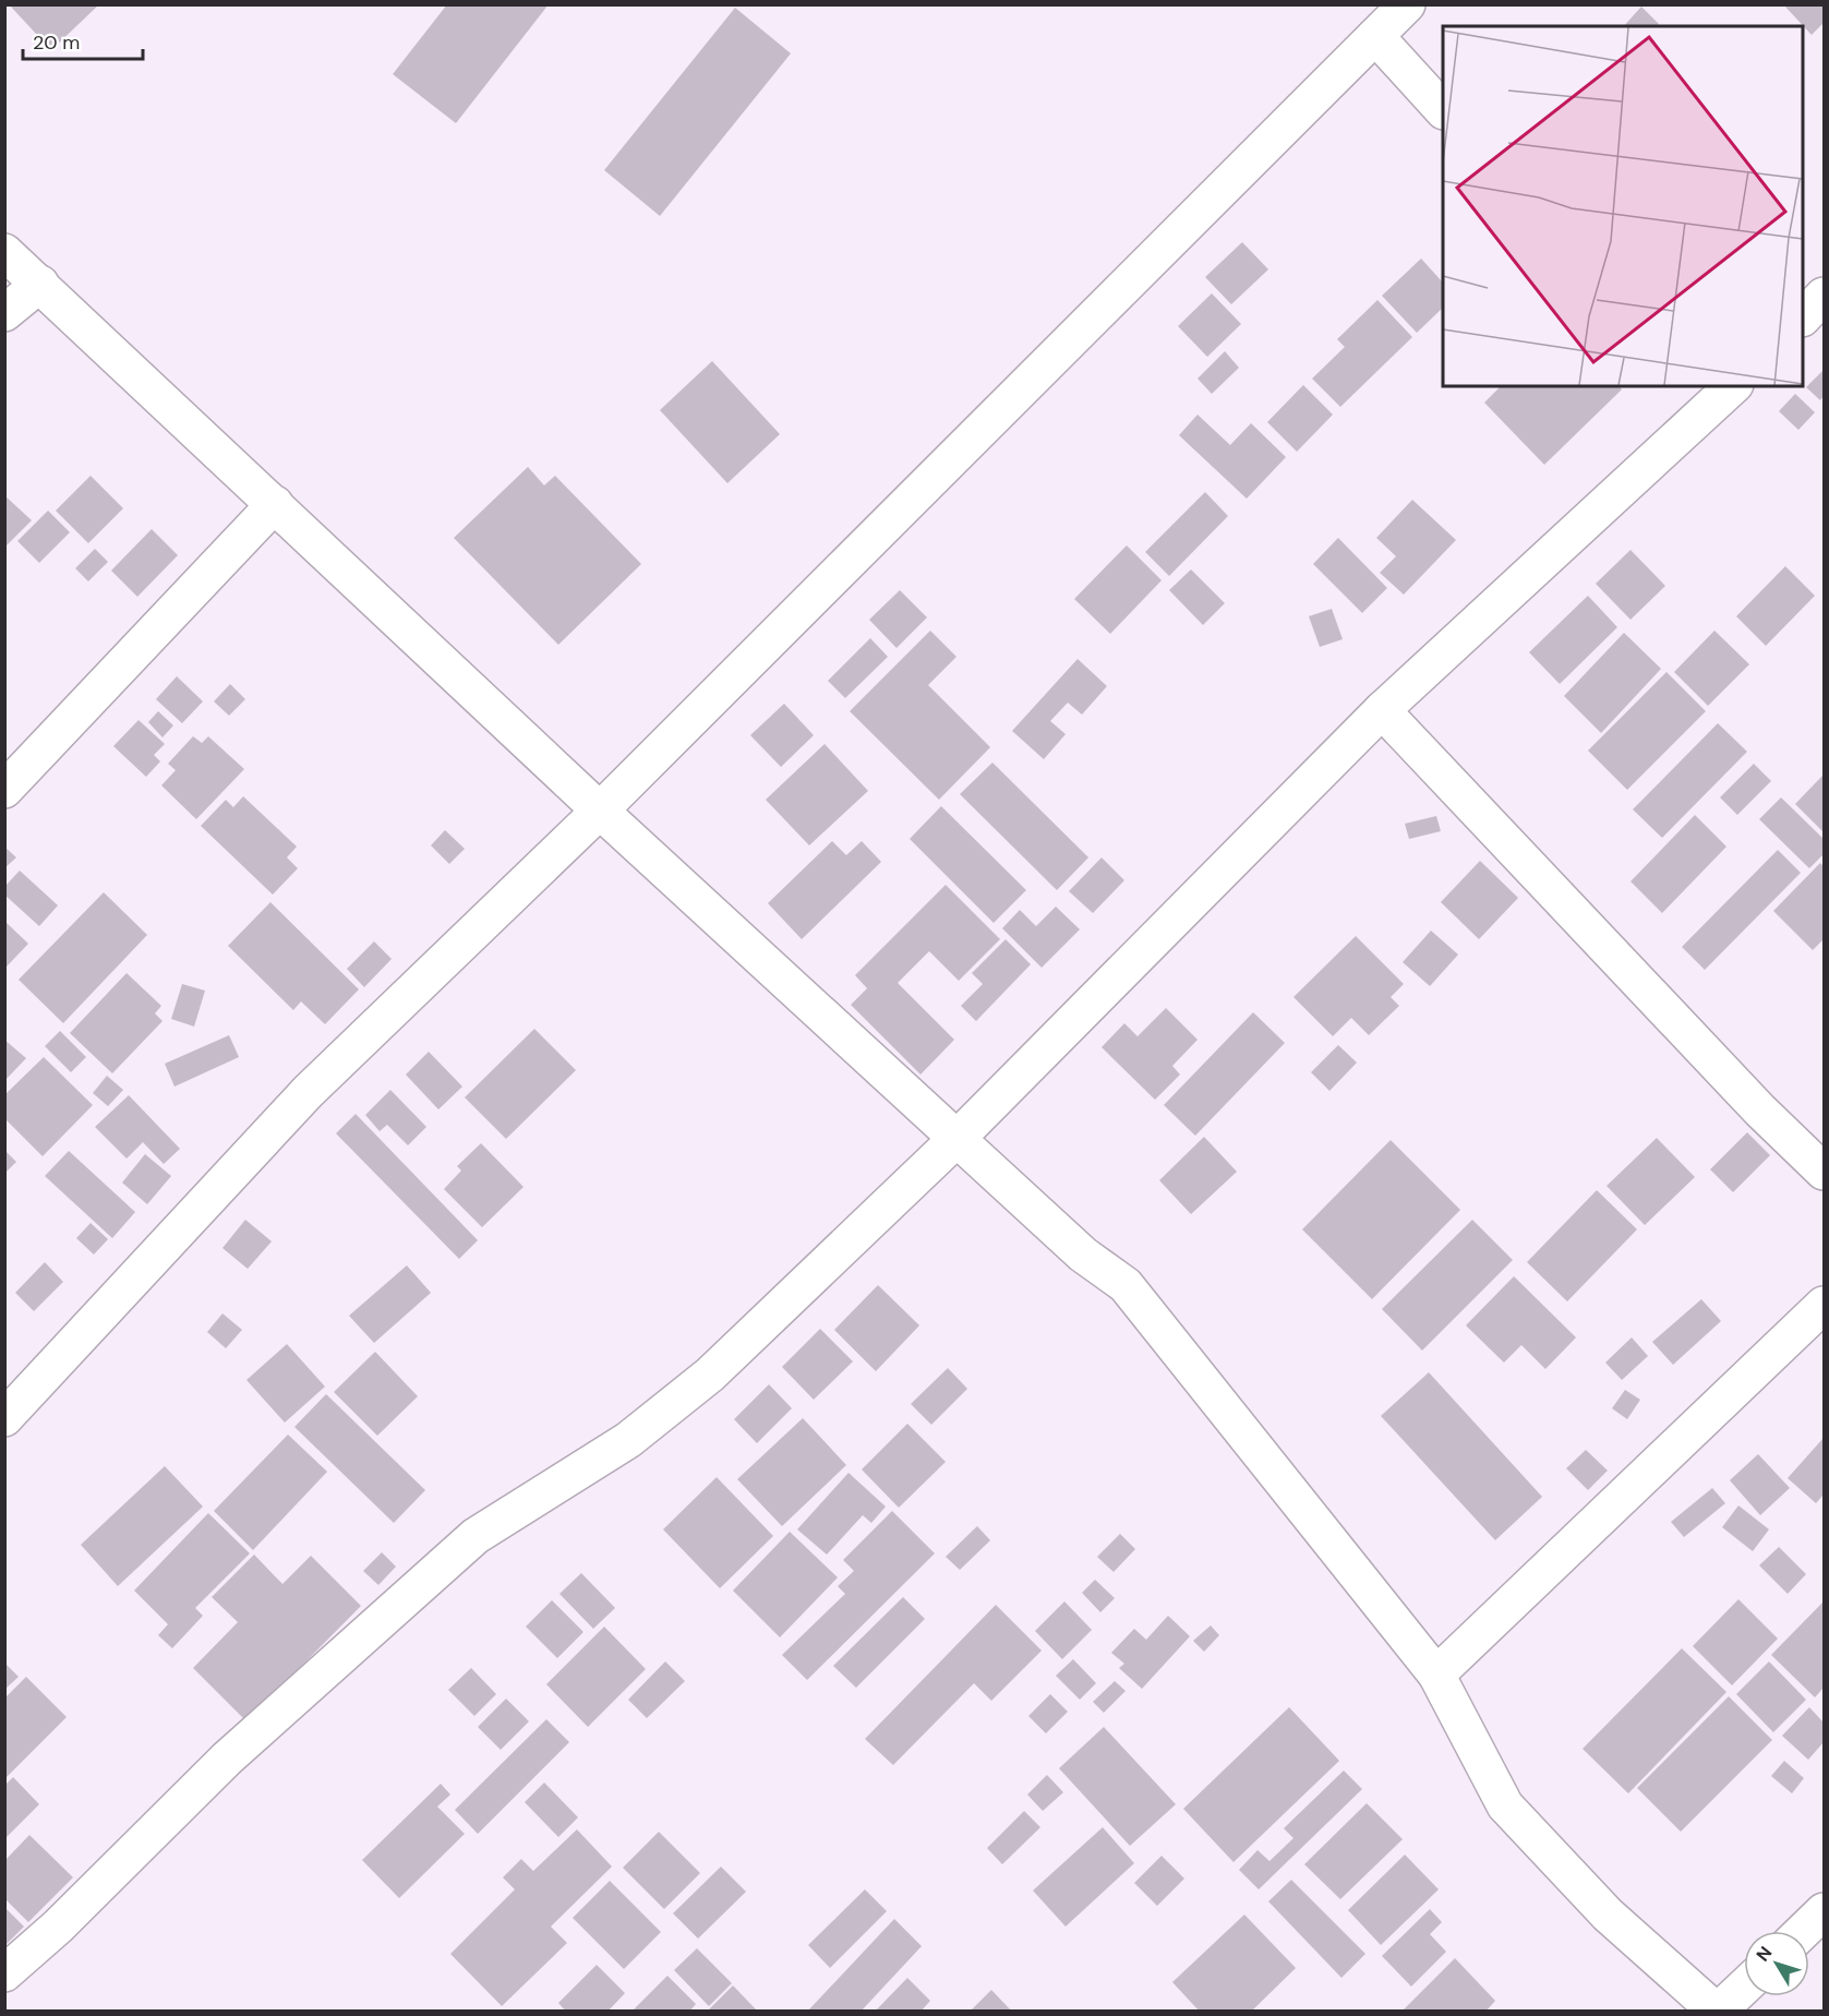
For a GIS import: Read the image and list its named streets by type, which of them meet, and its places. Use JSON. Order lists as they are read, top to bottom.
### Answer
{
  "scale_bar": "20 m",
  "north": "top left"
}
